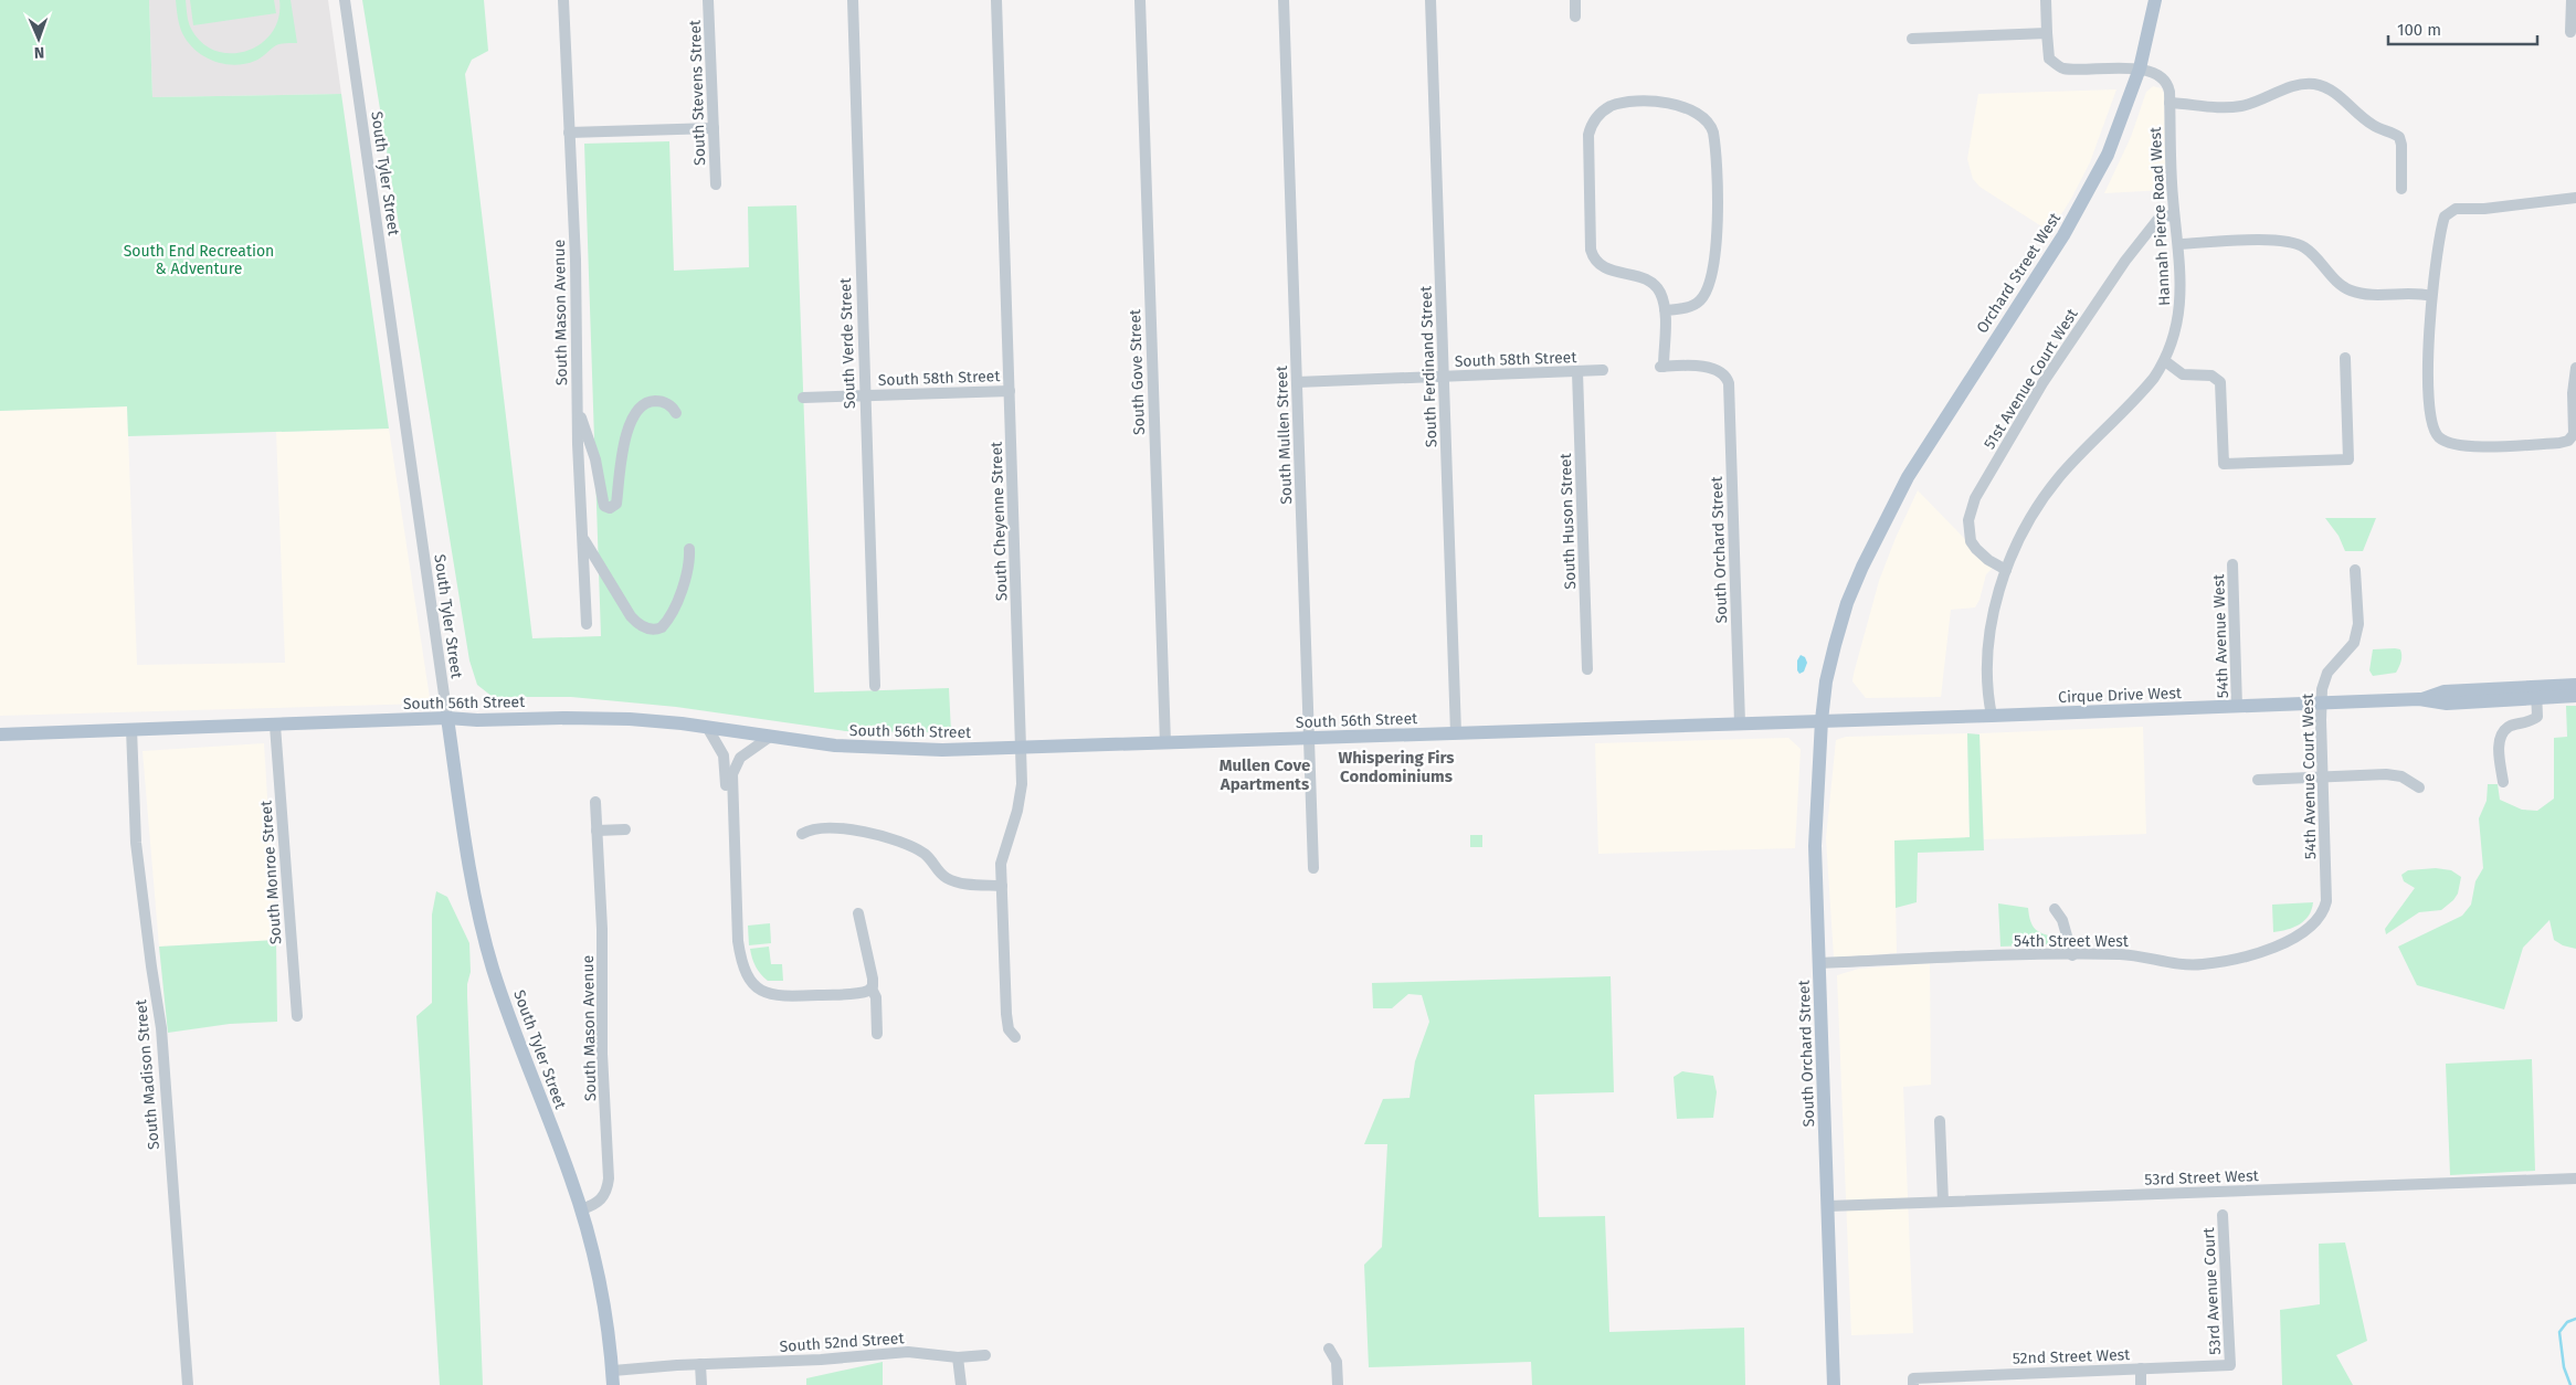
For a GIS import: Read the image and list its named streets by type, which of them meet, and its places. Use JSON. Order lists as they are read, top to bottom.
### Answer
{
  "streets": {
    "main road": [
      "South Tyler Street",
      "Orchard Street West",
      "South Orchard Street",
      "Cirque Drive West",
      "South 56th Street"
    ],
    "street": [
      "South Stevens Street",
      "Hannah Pierce Road West",
      "South Mason Avenue",
      "South Verde Street",
      "South 58th Street",
      "South Ferdinand Street",
      "South Gove Street",
      "51st Avenue Court West",
      "South Mullen Street",
      "South Cheyenne Street",
      "South Huson Street",
      "54th Avenue West",
      "54th Avenue Court West",
      "South Monroe Street",
      "54th Street West",
      "South Madison Street",
      "53rd Street West",
      "53rd Avenue Court",
      "South 52nd Street",
      "52nd Street West"
    ]
  },
  "crossings": [
    ["South Tyler Street", "South Mason Avenue"],
    ["South Tyler Street", "South 56th Street"],
    ["South Tyler Street", "South 52nd Street"],
    ["Hannah Pierce Road West", "Orchard Street West"],
    ["Hannah Pierce Road West", "51st Avenue Court West"],
    ["Hannah Pierce Road West", "Cirque Drive West"],
    ["Orchard Street West", "South Orchard Street"],
    ["Orchard Street West", "Cirque Drive West"],
    ["Orchard Street West", "South 56th Street"],
    ["South Verde Street", "South 58th Street"],
    ["South 58th Street", "South Ferdinand Street"],
    ["South 58th Street", "South Mullen Street"],
    ["South 58th Street", "South Cheyenne Street"],
    ["South 58th Street", "South Huson Street"],
    ["South Ferdinand Street", "South 56th Street"],
    ["South Gove Street", "South 56th Street"],
    ["South Mullen Street", "South 56th Street"],
    ["South Cheyenne Street", "South 56th Street"],
    ["South Orchard Street", "Cirque Drive West"],
    ["South Orchard Street", "South 56th Street"],
    ["South Orchard Street", "54th Street West"],
    ["South Orchard Street", "53rd Street West"],
    ["54th Avenue West", "Cirque Drive West"],
    ["Cirque Drive West", "South 56th Street"],
    ["Cirque Drive West", "54th Avenue Court West"],
    ["South 56th Street", "South Monroe Street"],
    ["South 56th Street", "South Madison Street"],
    ["54th Avenue Court West", "54th Street West"],
    ["53rd Avenue Court", "52nd Street West"]
  ],
  "districts": ["Whispering Firs Condominiums", "Mullen Cove Apartments"],
  "parks": ["South End Recreation & Adventure"],
  "scale_bar": "100 m",
  "north": "bottom"
}
